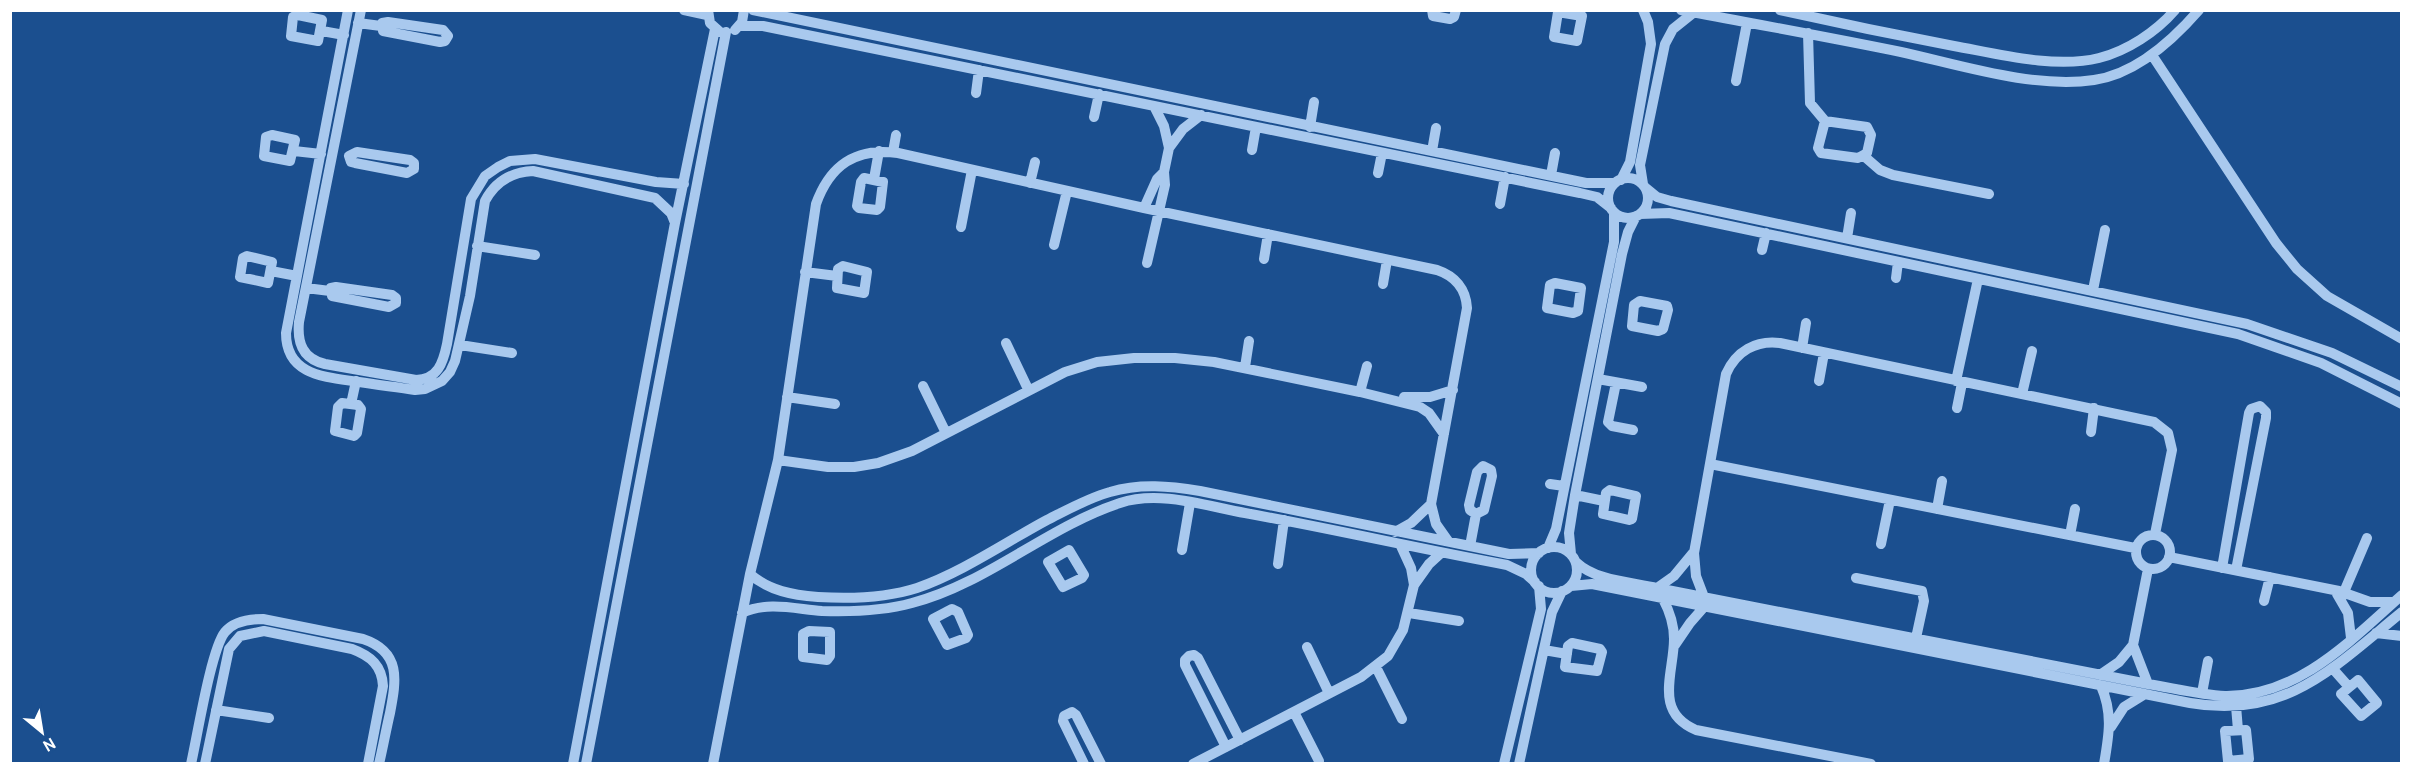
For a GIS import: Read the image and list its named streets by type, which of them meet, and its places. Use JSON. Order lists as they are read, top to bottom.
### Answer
{
  "north": "bottom right"
}
